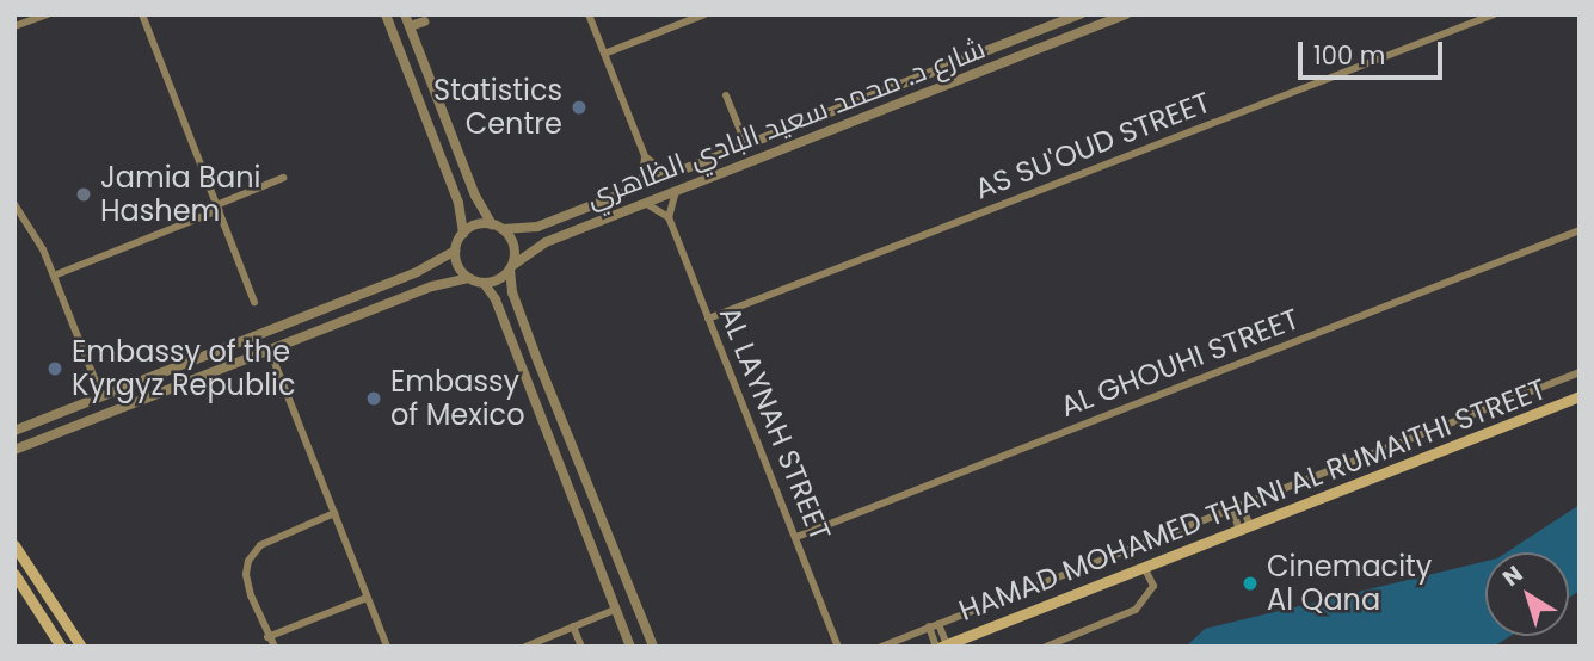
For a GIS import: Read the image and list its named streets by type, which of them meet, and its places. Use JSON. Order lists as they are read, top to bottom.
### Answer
{
  "streets": {
    "main road": ["HAMAD MOHAMED THANI AL RUMAITHI STREET"],
    "street": [
      "شارع د. محمد سعيد البادي الظاهري",
      "AS SU'OUD STREET",
      "AL GHOUHI STREET",
      "AL LAYNAH STREET"
    ]
  },
  "crossings": [
    ["AS SU'OUD STREET", "AL LAYNAH STREET"],
    ["AL GHOUHI STREET", "AL LAYNAH STREET"]
  ],
  "places": [
    "Statistics Centre",
    "Jamia Bani Hashem",
    "Embassy of the Kyrgyz Republic",
    "Embassy of Mexico",
    "Cinemacity Al Qana"
  ],
  "scale_bar": "100 m",
  "north": "top left"
}
